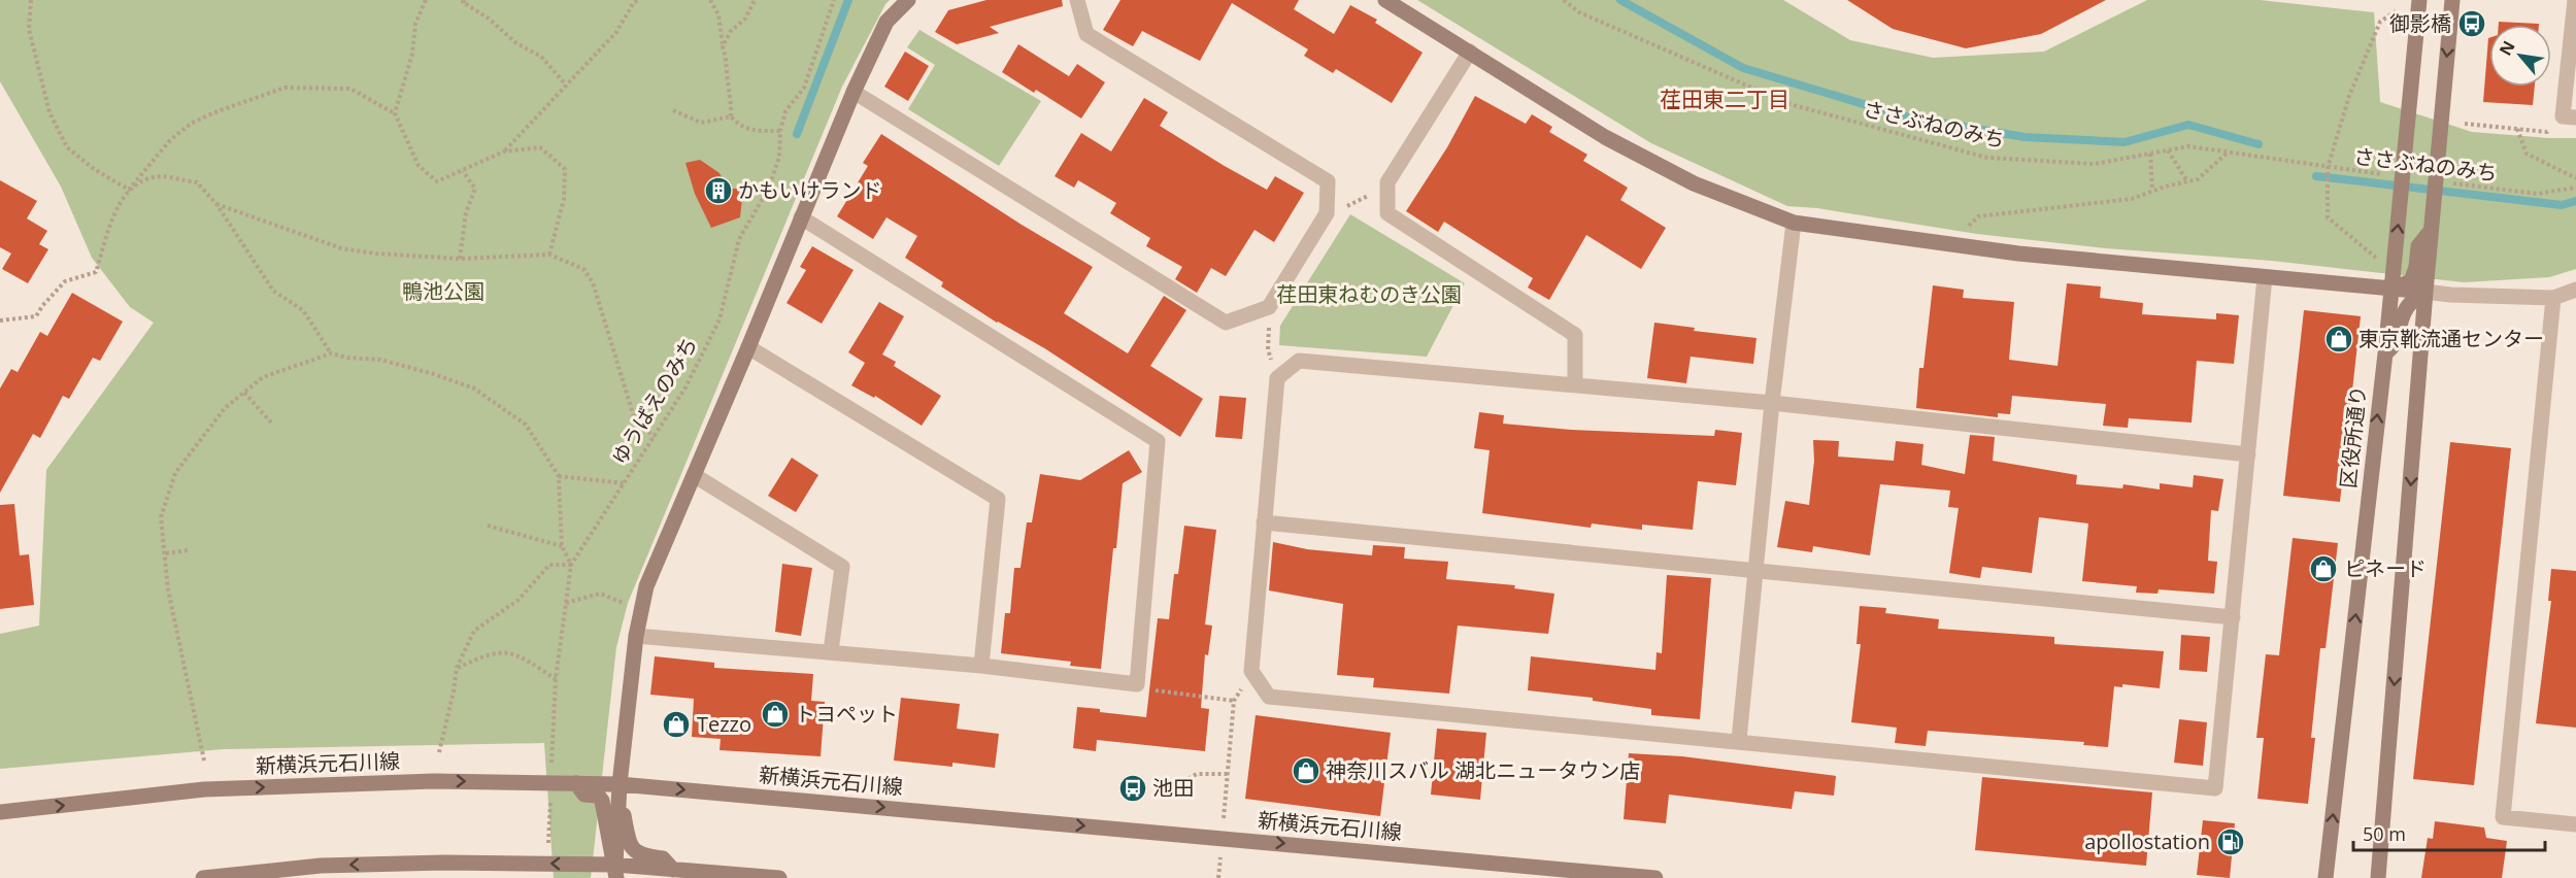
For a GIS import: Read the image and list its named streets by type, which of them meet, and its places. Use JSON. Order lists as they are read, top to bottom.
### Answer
{
  "streets": {
    "street": ["区役所通り", "新横浜元石川線"],
    "path": ["ささぶねのみち", "ゆうばえのみち"]
  },
  "districts": ["荏田東二丁目"],
  "parks": ["鴨池公園", "荏田東ねむのき公園"],
  "places": {
    "bus stop": ["御影橋", "池田"],
    "building": ["かもいけランド"],
    "shop": [
      "東京靴流通センター",
      "ピネード",
      "トヨペット",
      "Tezzo",
      "神奈川スバル 湖北ニュータウン店"
    ],
    "fuel station": ["apollostation"]
  },
  "scale_bar": "50 m",
  "north": "top left"
}
